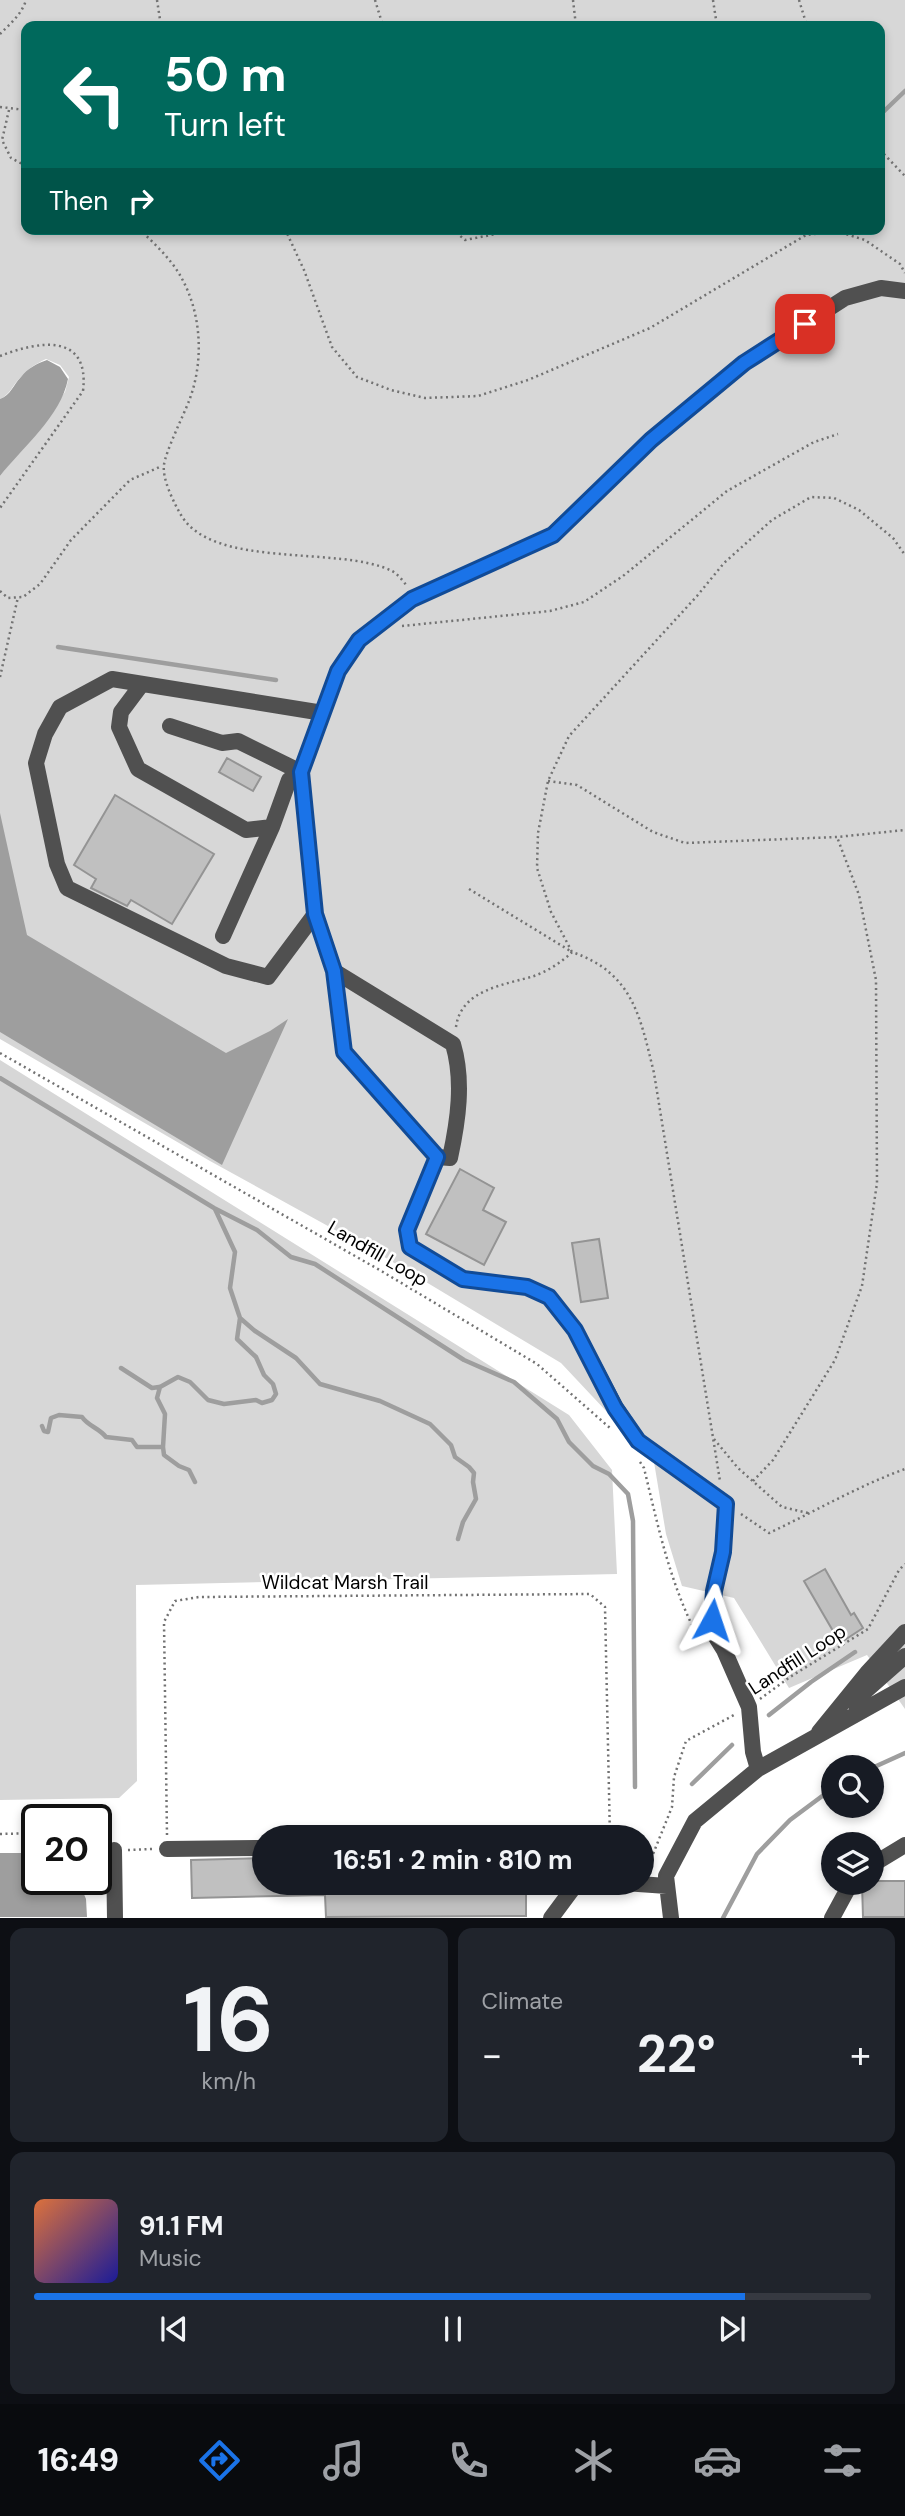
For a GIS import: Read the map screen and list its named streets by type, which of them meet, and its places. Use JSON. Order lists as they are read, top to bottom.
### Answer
{
  "streets": {
    "path": ["Landfill Loop", "Wildcat Marsh Trail"]
  },
  "page": {
    "turn": ["50 m", "Turn left"],
    "then": "Then",
    "limit": "20",
    "trip": "16:51 · 2 min · 810 m",
    "tile": [
      ["16", "km/h"],
      "Climate"
    ],
    "heat": ["−", "22°", "+"],
    "song": ["91.1 FM", "Music"],
    "tabs": "16:49"
  }
}
